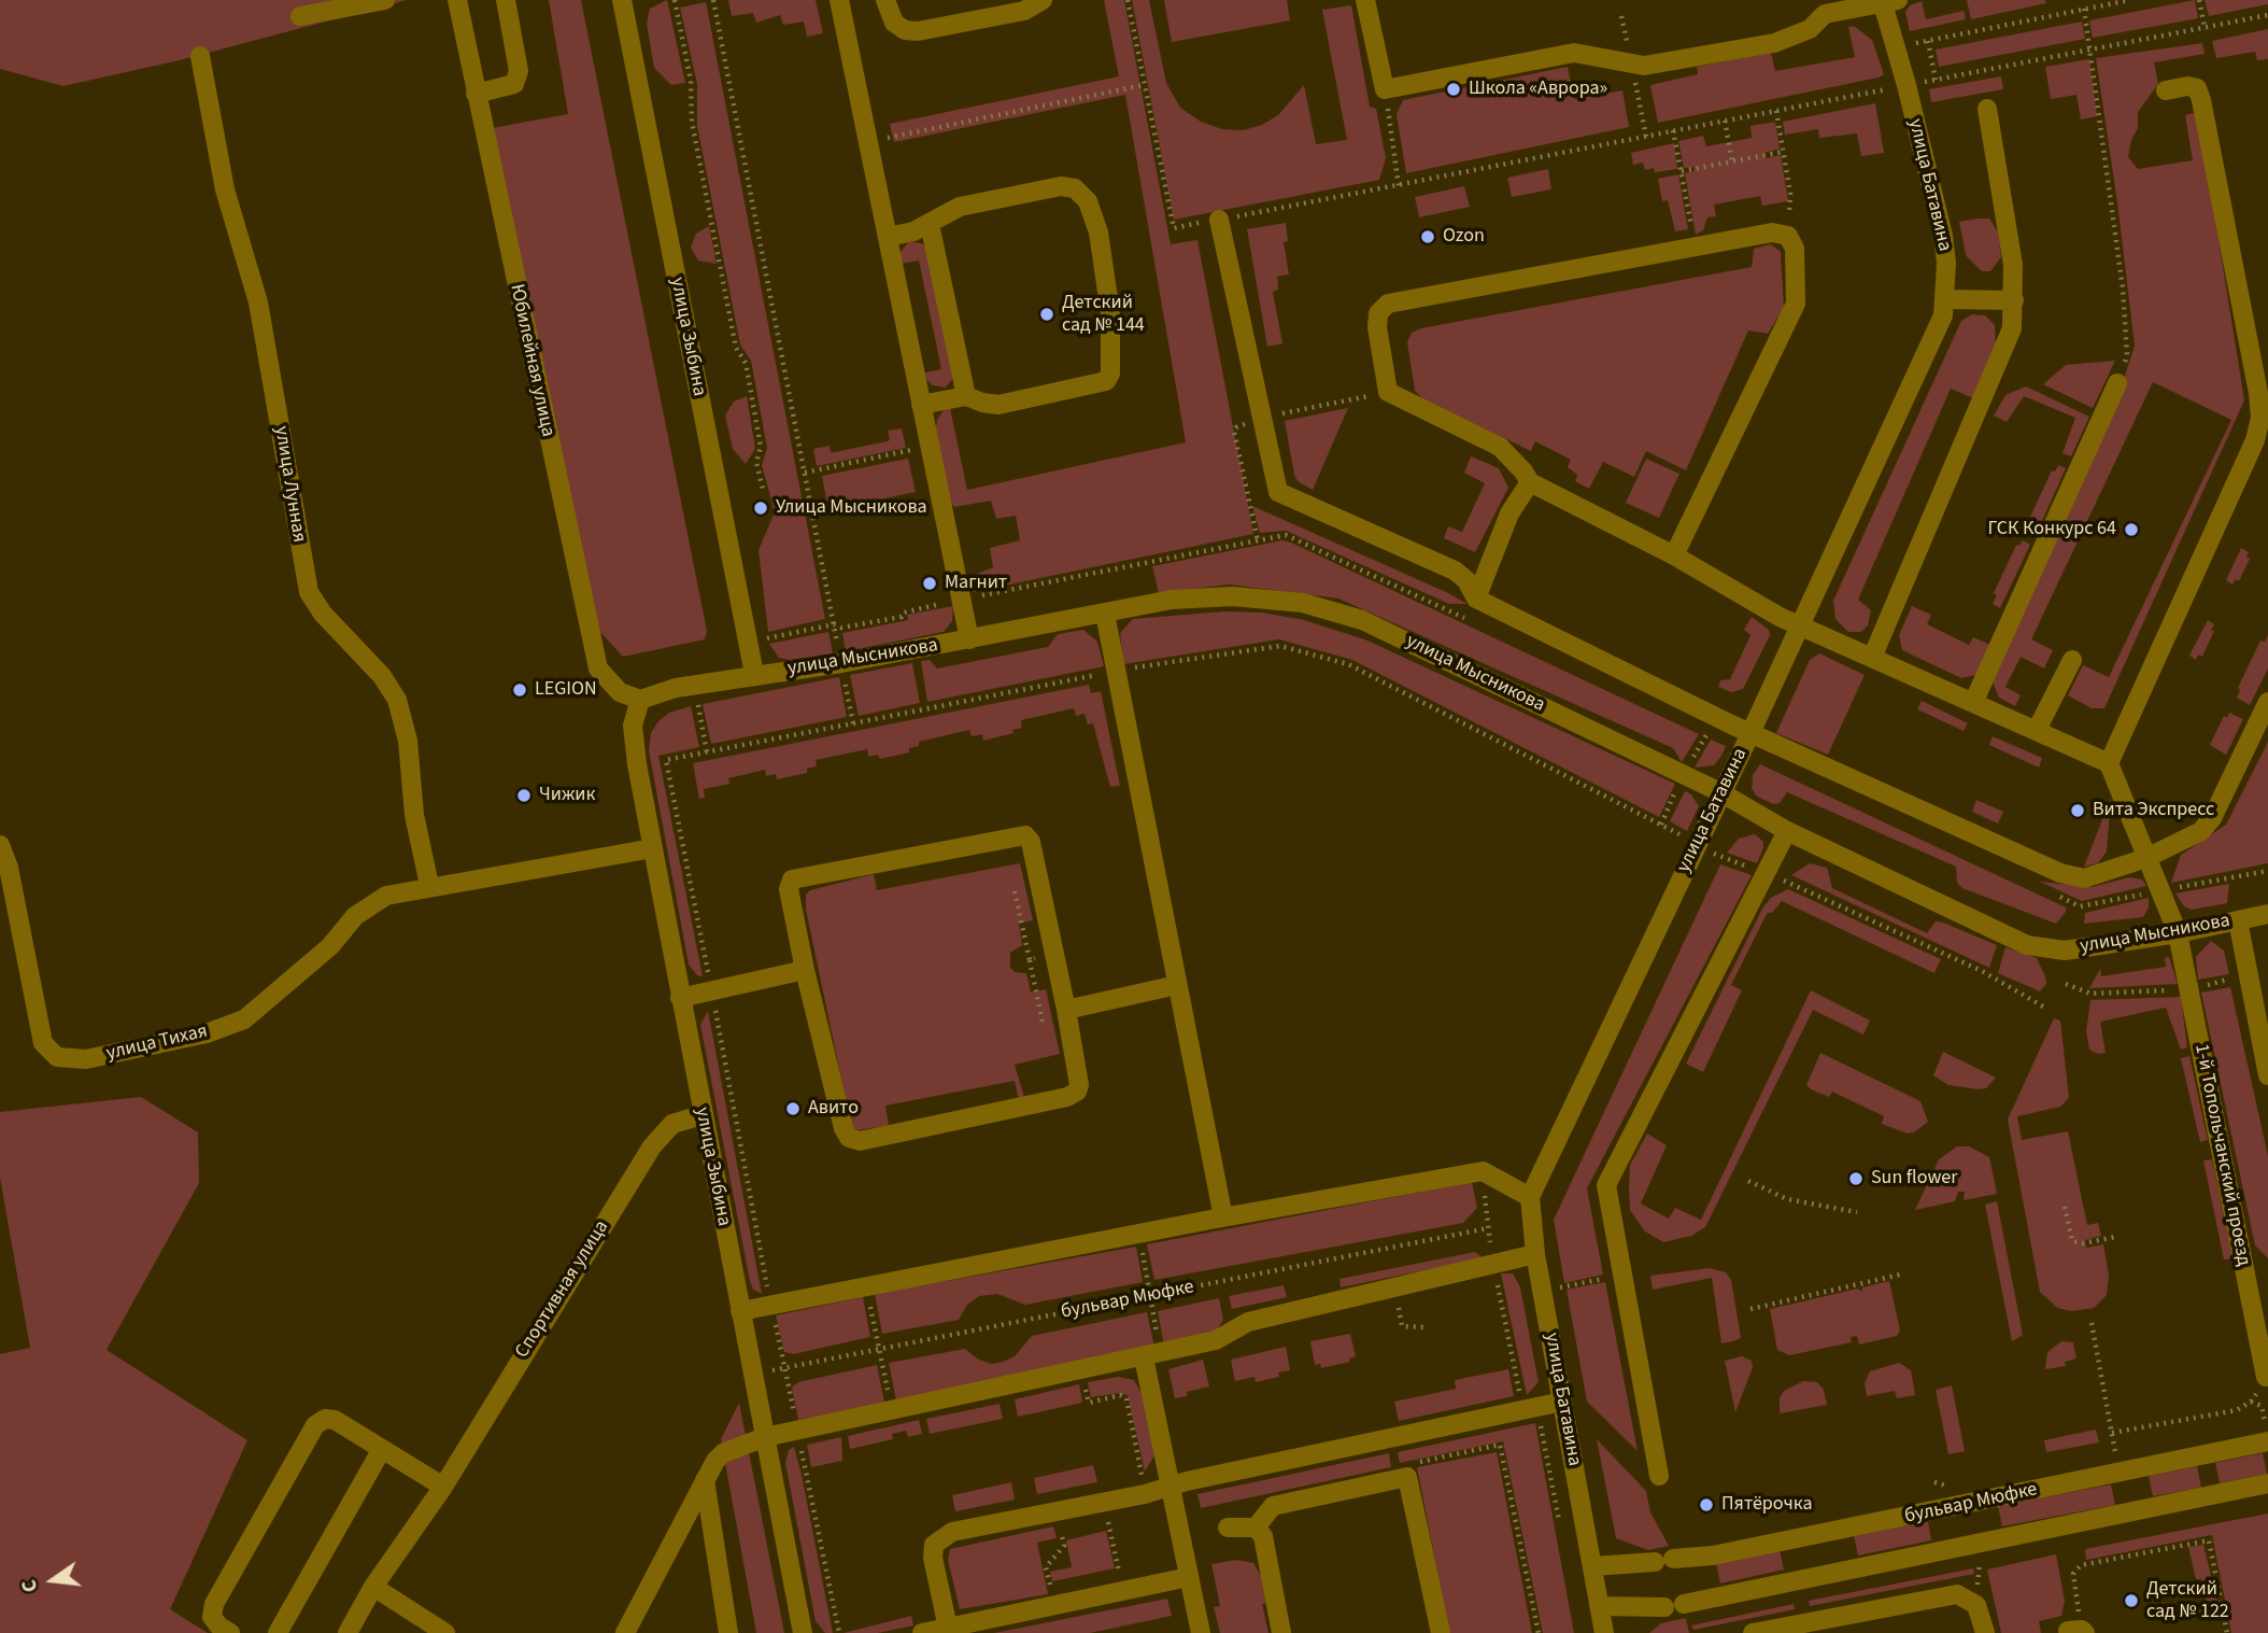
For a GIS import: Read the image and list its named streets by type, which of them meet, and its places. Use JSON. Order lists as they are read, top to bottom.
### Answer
{
  "streets": {
    "street": [
      "улица Батавина",
      "улица Зыбина",
      "Юбилейная улица",
      "улица Лунная",
      "улица Мысникова",
      "улица Тихая",
      "1-й Топольчанский проезд",
      "Спортивная улица",
      "бульвар Мюфке"
    ]
  },
  "crossings": [
    ["улица Батавина", "улица Мысникова"],
    ["улица Батавина", "бульвар Мюфке"],
    ["улица Зыбина", "Юбилейная улица"],
    ["улица Зыбина", "улица Мысникова"],
    ["улица Зыбина", "улица Тихая"],
    ["улица Зыбина", "Спортивная улица"],
    ["Юбилейная улица", "улица Мысникова"],
    ["улица Лунная", "улица Тихая"],
    ["улица Мысникова", "1-й Топольчанский проезд"]
  ],
  "places": [
    "Школа «Аврора»",
    "Ozon",
    "Детский сад № 144",
    "Улица Мысникова",
    "ГСК Конкурс 64",
    "Магнит",
    "LEGION",
    "Чижик",
    "Вита Экспресс",
    "Авито",
    "Sun flower",
    "Пятёрочка",
    "Детский сад № 122"
  ],
  "north": "left"
}
